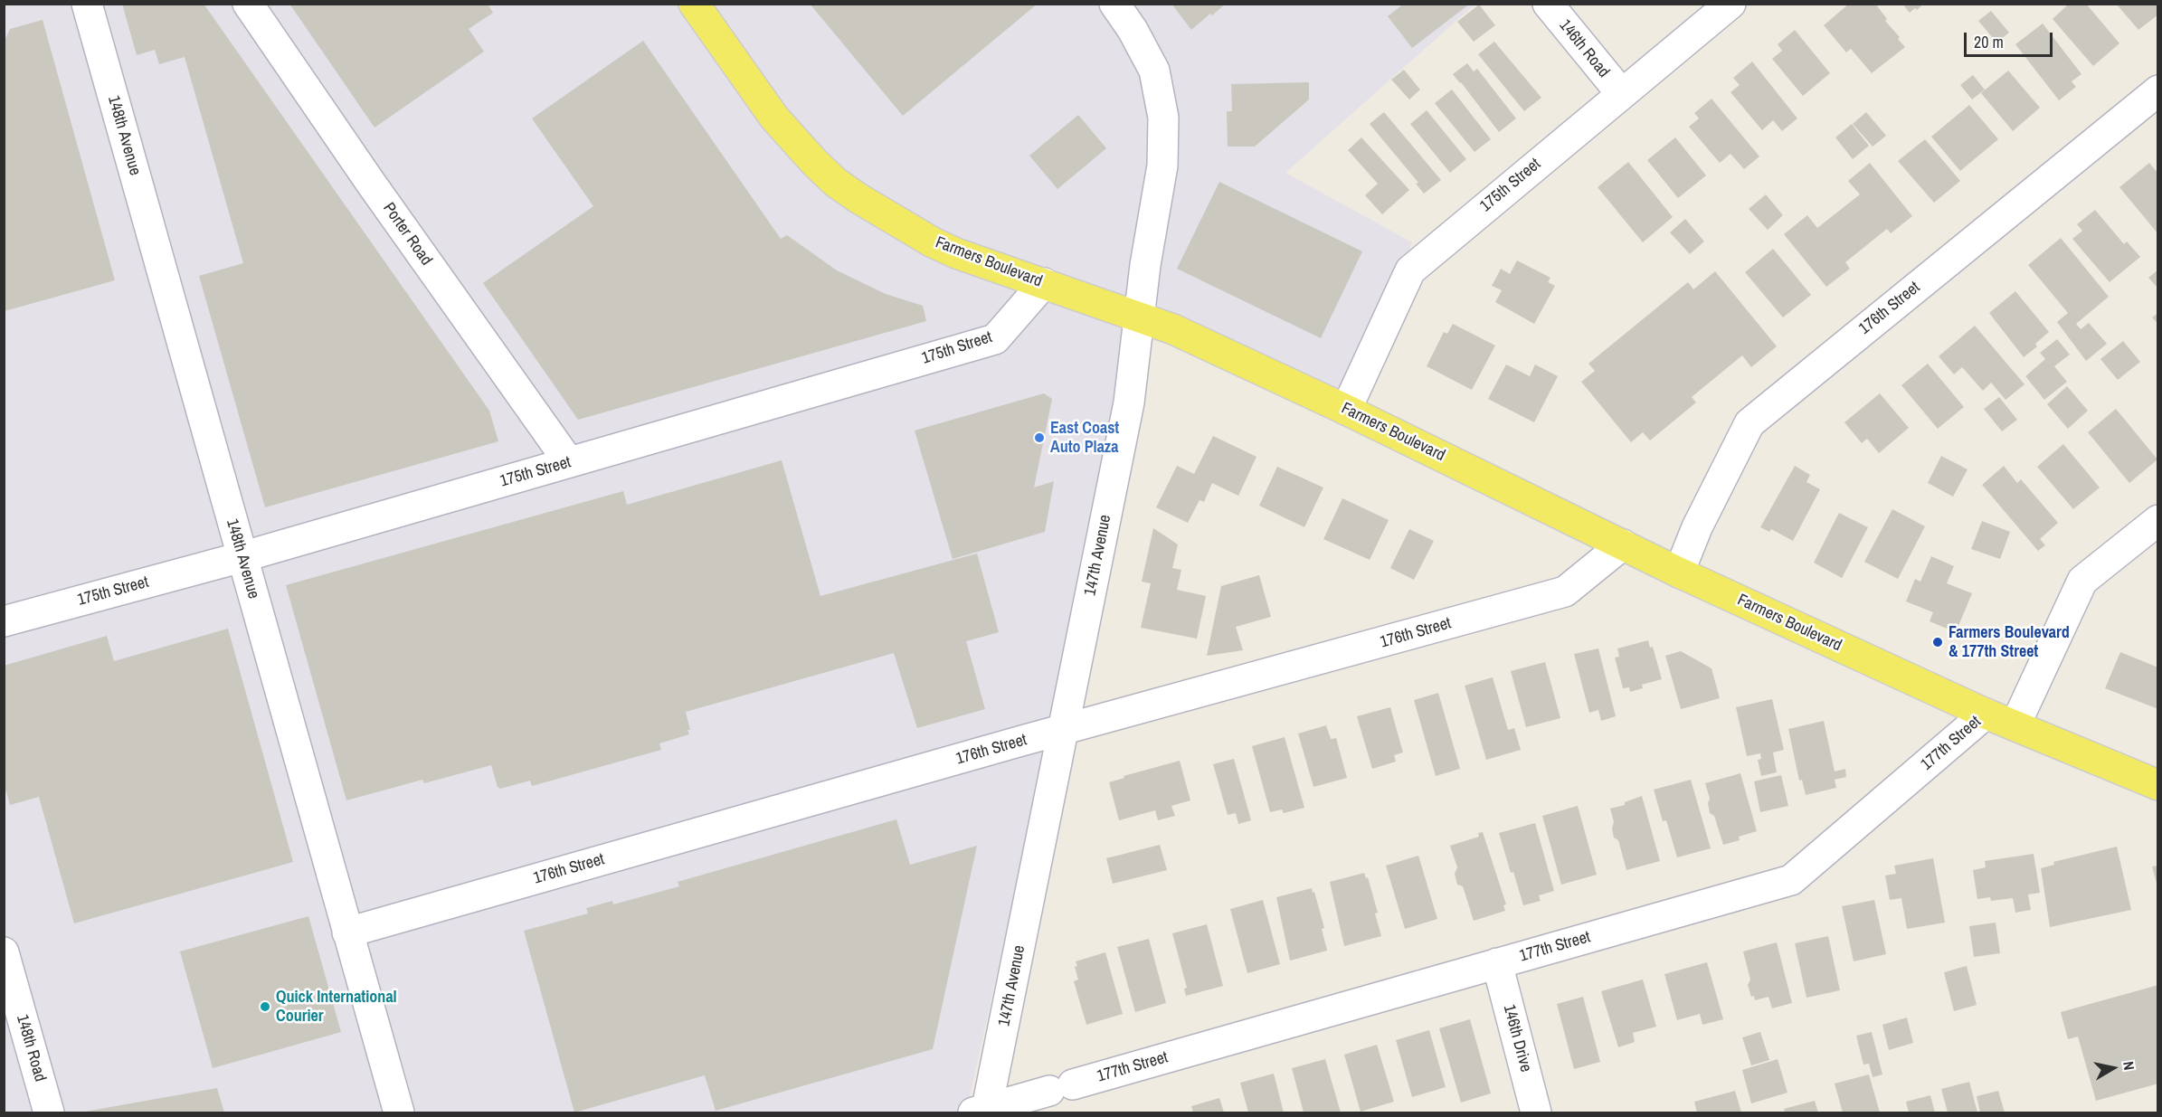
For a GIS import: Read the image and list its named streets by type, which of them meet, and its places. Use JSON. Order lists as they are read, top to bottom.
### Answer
{
  "streets": {
    "main road": ["Farmers Boulevard"],
    "street": [
      "146th Road",
      "148th Avenue",
      "175th Street",
      "Porter Road",
      "176th Street",
      "147th Avenue",
      "177th Street",
      "146th Drive",
      "148th Road"
    ]
  },
  "crossings": [
    ["146th Road", "175th Street"],
    ["148th Avenue", "175th Street"],
    ["148th Avenue", "176th Street"],
    ["175th Street", "Porter Road"],
    ["175th Street", "Farmers Boulevard"],
    ["Farmers Boulevard", "176th Street"],
    ["Farmers Boulevard", "147th Avenue"],
    ["Farmers Boulevard", "177th Street"],
    ["176th Street", "147th Avenue"],
    ["147th Avenue", "177th Street"],
    ["177th Street", "146th Drive"]
  ],
  "places": ["East Coast Auto Plaza", "Farmers Boulevard & 177th Street", "Quick International Courier"],
  "scale_bar": "20 m",
  "north": "right"
}
